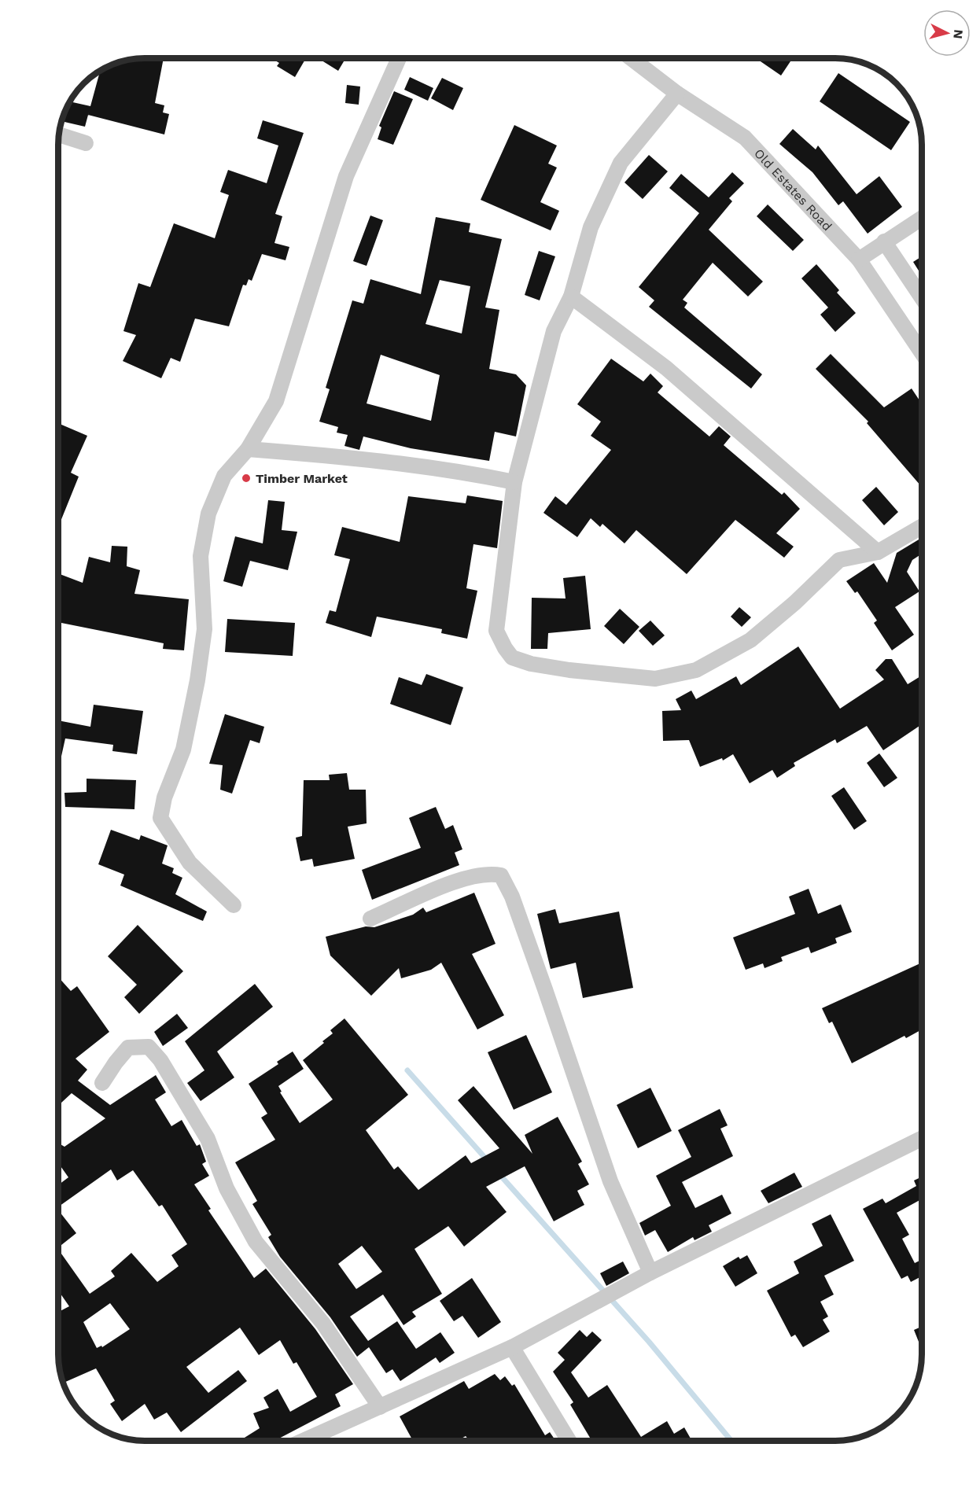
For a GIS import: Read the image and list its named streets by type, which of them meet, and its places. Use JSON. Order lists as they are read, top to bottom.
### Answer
{
  "streets": {
    "street": ["Old Estates Road"]
  },
  "places": ["Timber Market"],
  "north": "right"
}
